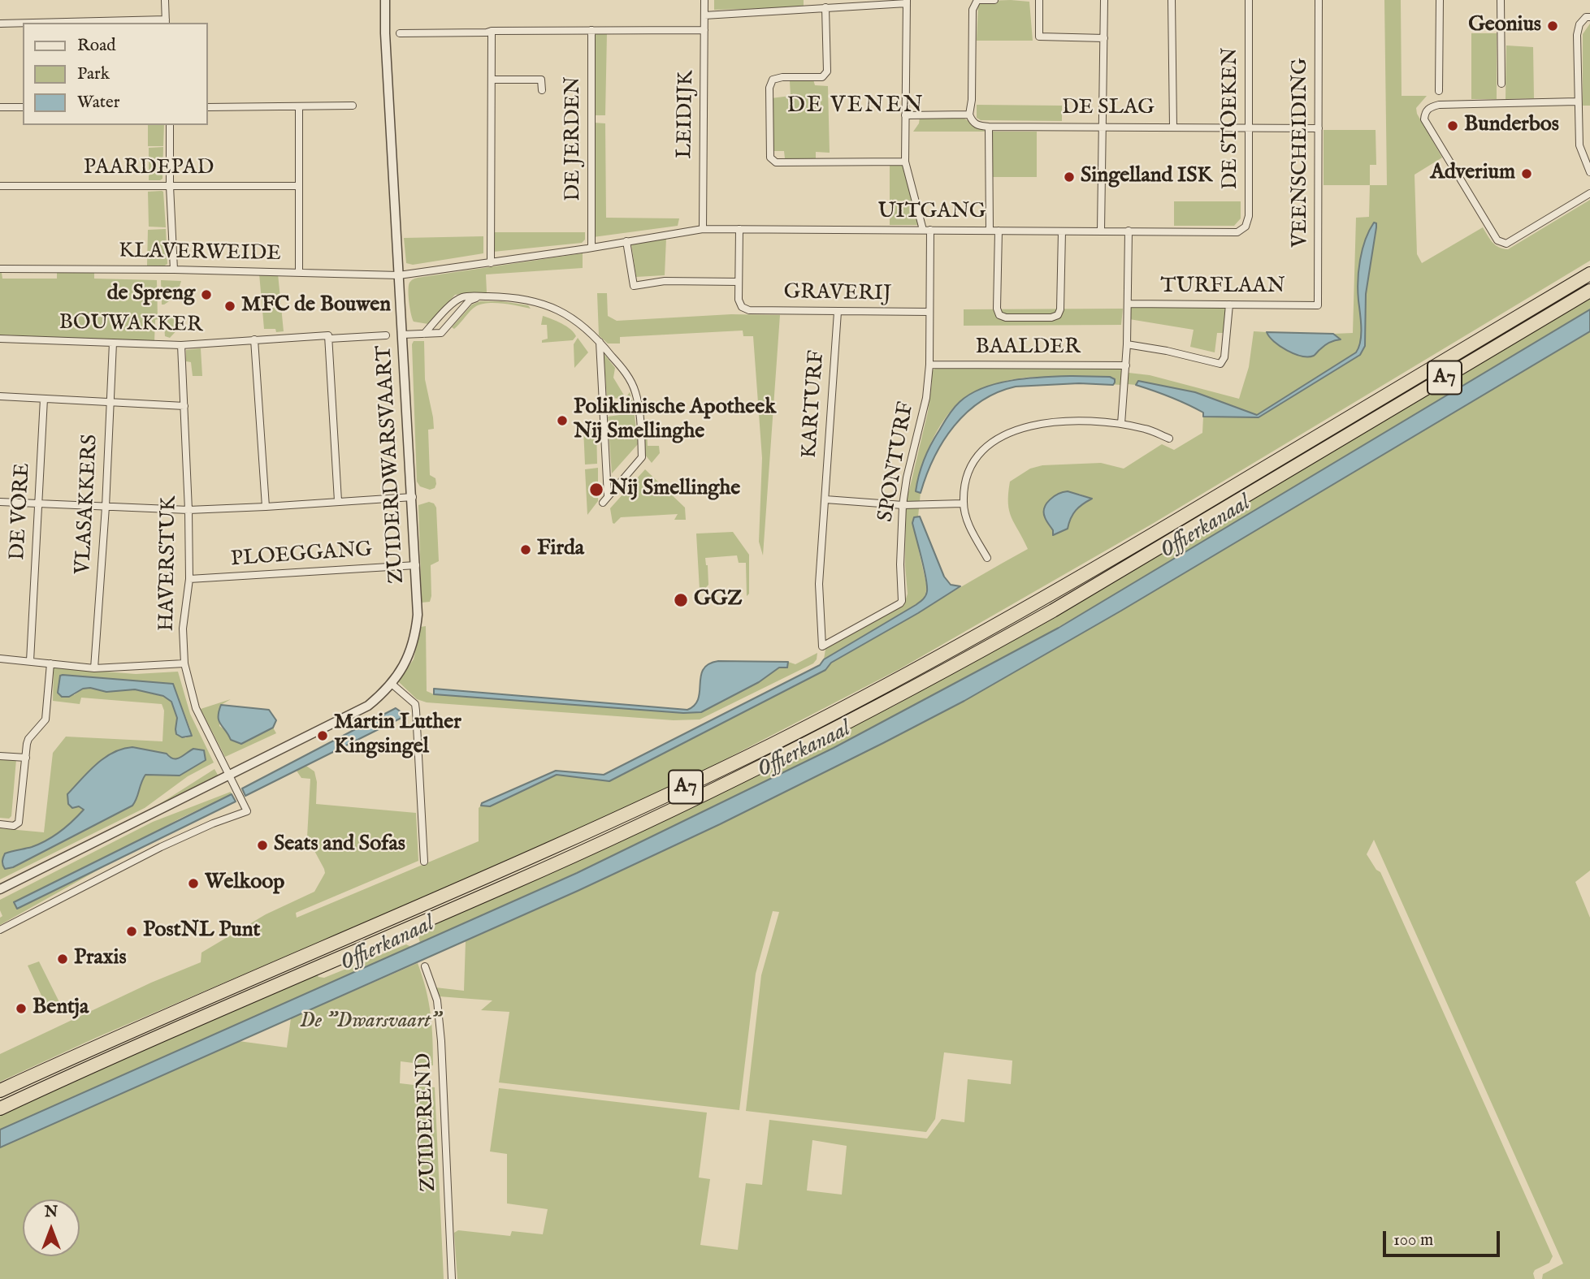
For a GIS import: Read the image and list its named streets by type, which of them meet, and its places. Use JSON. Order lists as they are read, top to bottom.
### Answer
{
  "streets": {
    "highway": ["A7"],
    "street": [
      "DE SLAG",
      "LEIDIJK",
      "DE STOEKEN",
      "DE JERDEN",
      "VEENSCHEIDING",
      "PAARDEPAD",
      "UITGANG",
      "KLAVERWEIDE",
      "TURFLAAN",
      "GRAVERIJ",
      "BOUWAKKER",
      "BAALDER",
      "KARTURF",
      "SPONTURF",
      "ZUIDERDWARSVAART",
      "VLASAKKERS",
      "DE VORE",
      "PLOEGGANG",
      "HAVERSTUK",
      "ZUIDEREND"
    ]
  },
  "crossings": [
    ["DE SLAG", "DE STOEKEN"],
    ["DE SLAG", "VEENSCHEIDING"],
    ["LEIDIJK", "UITGANG"],
    ["DE STOEKEN", "UITGANG"],
    ["DE JERDEN", "UITGANG"],
    ["VEENSCHEIDING", "TURFLAAN"],
    ["UITGANG", "KLAVERWEIDE"],
    ["UITGANG", "GRAVERIJ"],
    ["UITGANG", "ZUIDERDWARSVAART"],
    ["KLAVERWEIDE", "ZUIDERDWARSVAART"],
    ["GRAVERIJ", "KARTURF"],
    ["GRAVERIJ", "SPONTURF"],
    ["BOUWAKKER", "VLASAKKERS"],
    ["BOUWAKKER", "HAVERSTUK"],
    ["BAALDER", "SPONTURF"],
    ["KARTURF", "SPONTURF"],
    ["ZUIDERDWARSVAART", "PLOEGGANG"],
    ["ZUIDERDWARSVAART", "HAVERSTUK"],
    ["PLOEGGANG", "HAVERSTUK"]
  ],
  "districts": ["DE VENEN"],
  "water": ["Offierkanaal"],
  "parks": ["De \"Dwarsvaart\""],
  "places": [
    "Geonius",
    "Bunderbos",
    "Adverium",
    "Singelland ISK",
    "de Spreng",
    "MFC de Bouwen",
    "Poliklinische Apotheek Nij Smellinghe",
    "Nij Smellinghe",
    "Firda",
    "GGZ",
    "Martin Luther Kingsingel",
    "Seats and Sofas",
    "Welkoop",
    "PostNL Punt",
    "Praxis",
    "Bentja"
  ],
  "legend": ["Road", "Park", "Water"],
  "scale_bar": "100 m",
  "north": "top"
}
